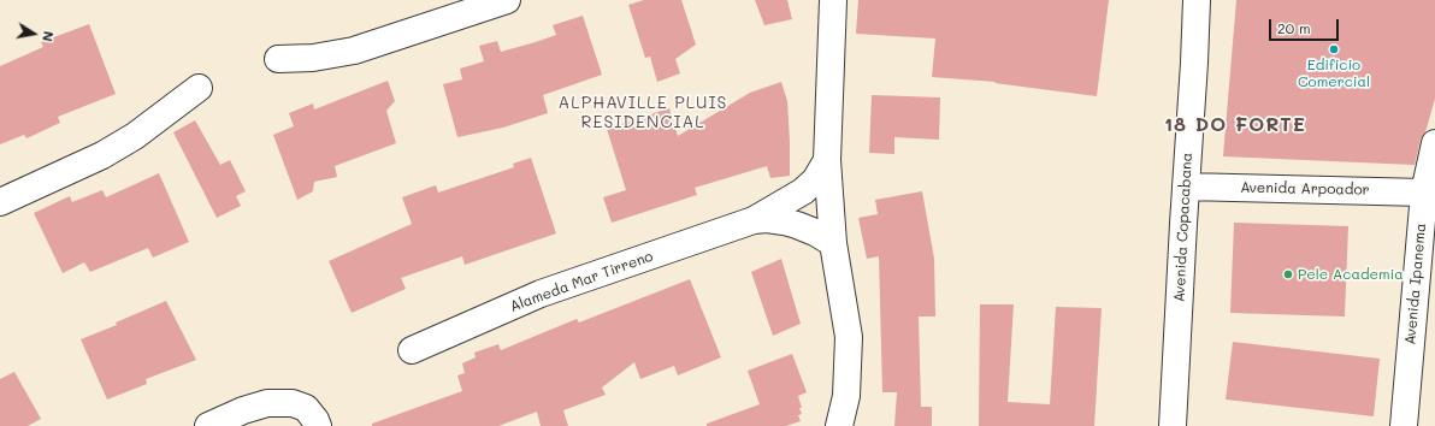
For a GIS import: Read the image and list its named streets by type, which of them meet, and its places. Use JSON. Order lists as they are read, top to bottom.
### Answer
{
  "streets": {
    "street": [
      "Avenida Arpoador",
      "Avenida Copacabana",
      "Alameda Mar Tirreno",
      "Avenida Ipanema"
    ]
  },
  "crossings": [
    ["Avenida Arpoador", "Avenida Copacabana"],
    ["Avenida Arpoador", "Avenida Ipanema"]
  ],
  "districts": ["ALPHAVILLE PLUIS RESIDENCIAL", "18 DO FORTE"],
  "places": ["Edificio Comercial", "Pele Academia"],
  "scale_bar": "20 m",
  "north": "right"
}
